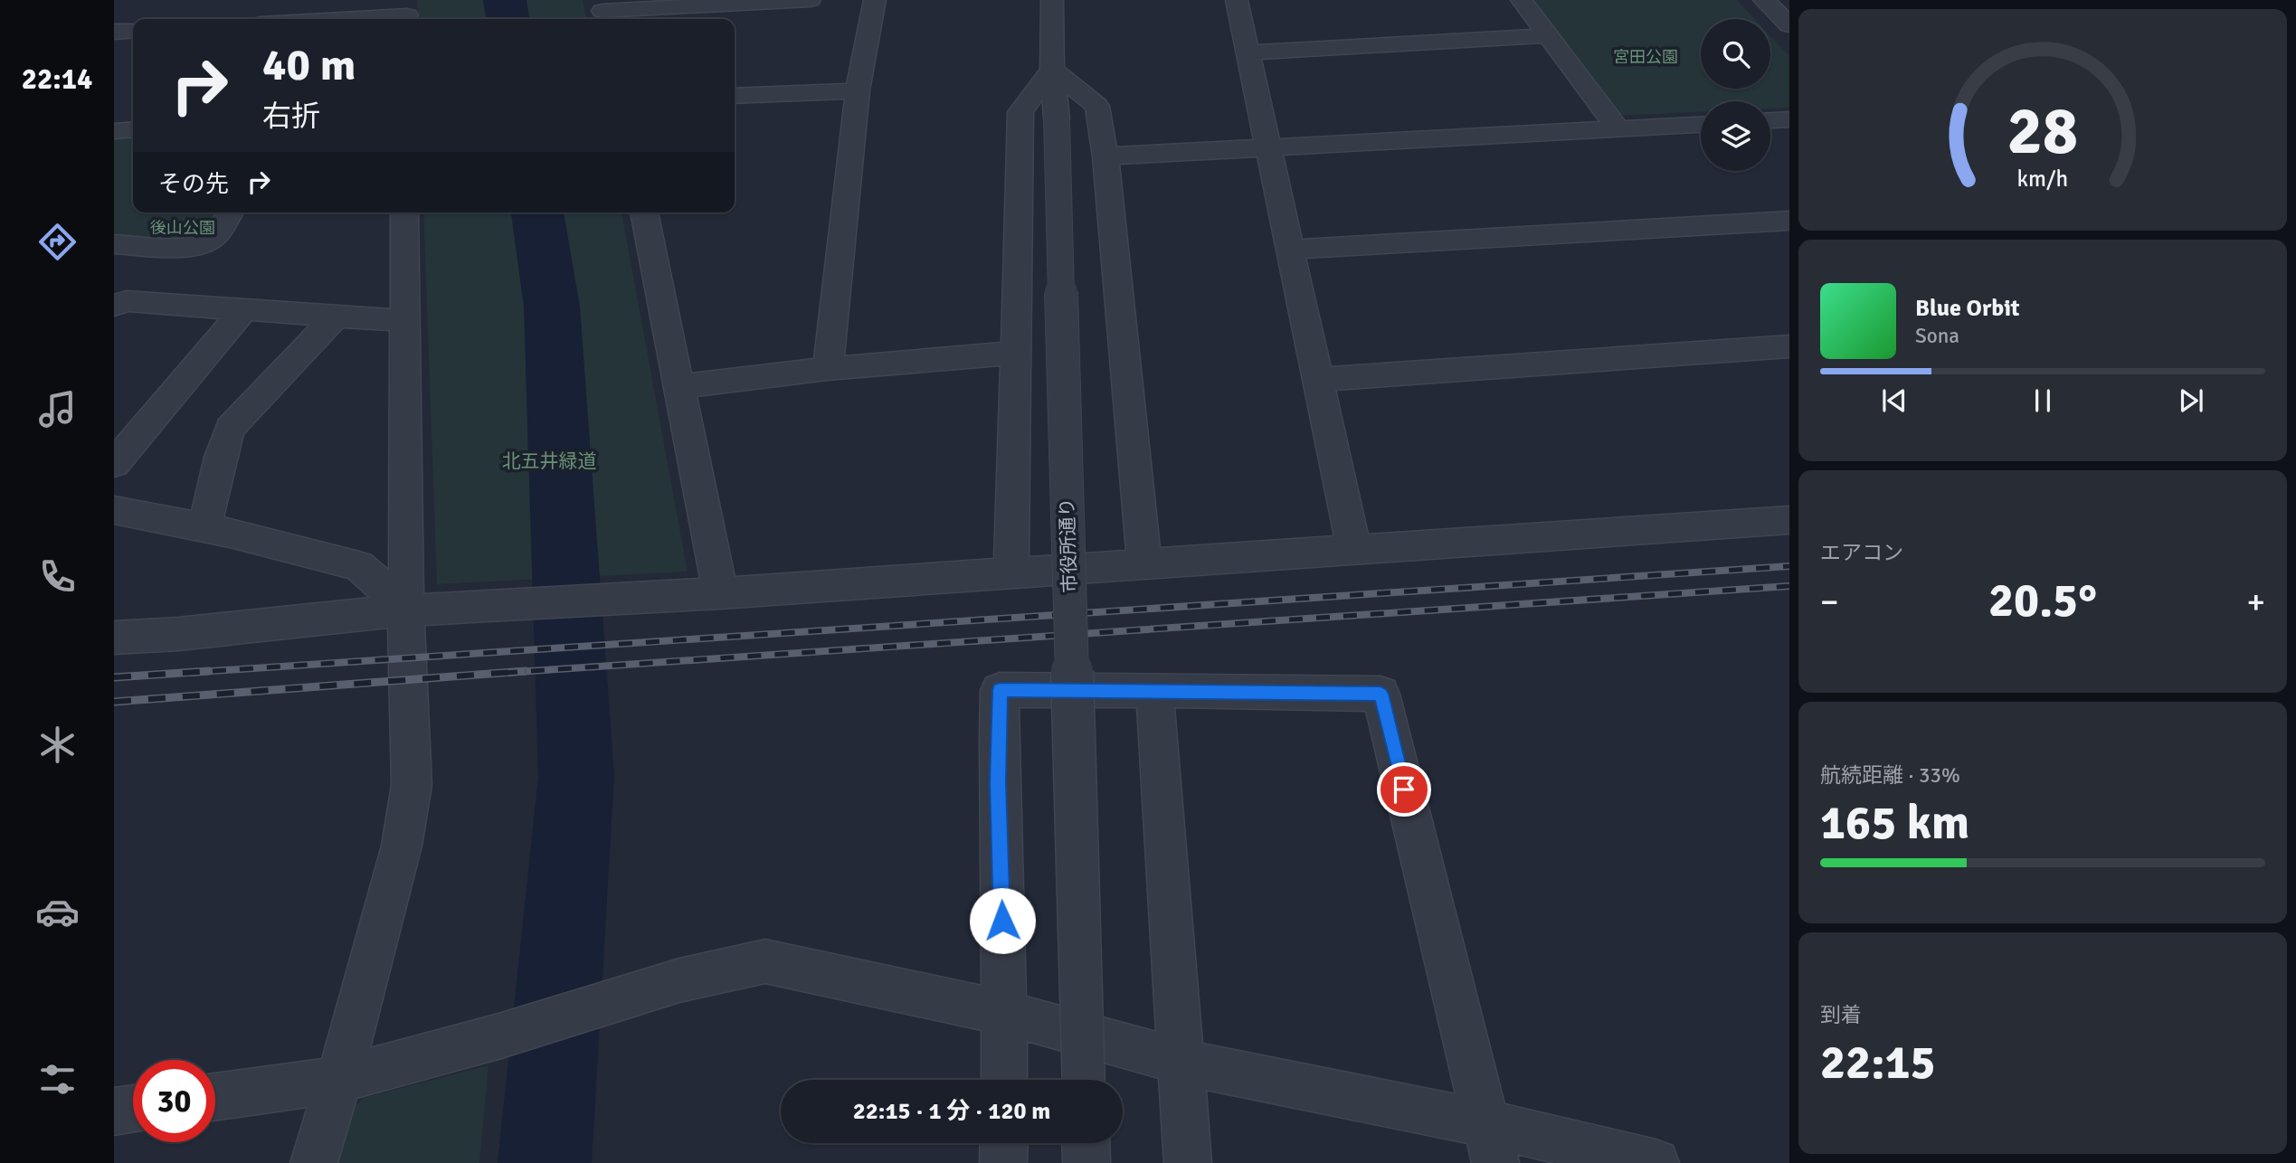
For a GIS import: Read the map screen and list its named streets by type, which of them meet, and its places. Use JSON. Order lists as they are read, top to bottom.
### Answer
{
  "streets": {
    "street": ["市役所通り"]
  },
  "parks": ["宮田公園", "後山公園", "北五井緑道"],
  "page": {
    "tabs": "22:14",
    "turn": ["40 m", "右折"],
    "then": "その先",
    "song": ["Blue Orbit", "Sona"],
    "tile": [
      "エアコン",
      ["航続距離 · 33%", "165 km"],
      ["到着", "22:15"]
    ],
    "heat": ["−", "20.5°", "+"],
    "limit": "30",
    "trip": "22:15 · 1 分 · 120 m",
    "gauge": ["28", "km/h"]
  }
}
